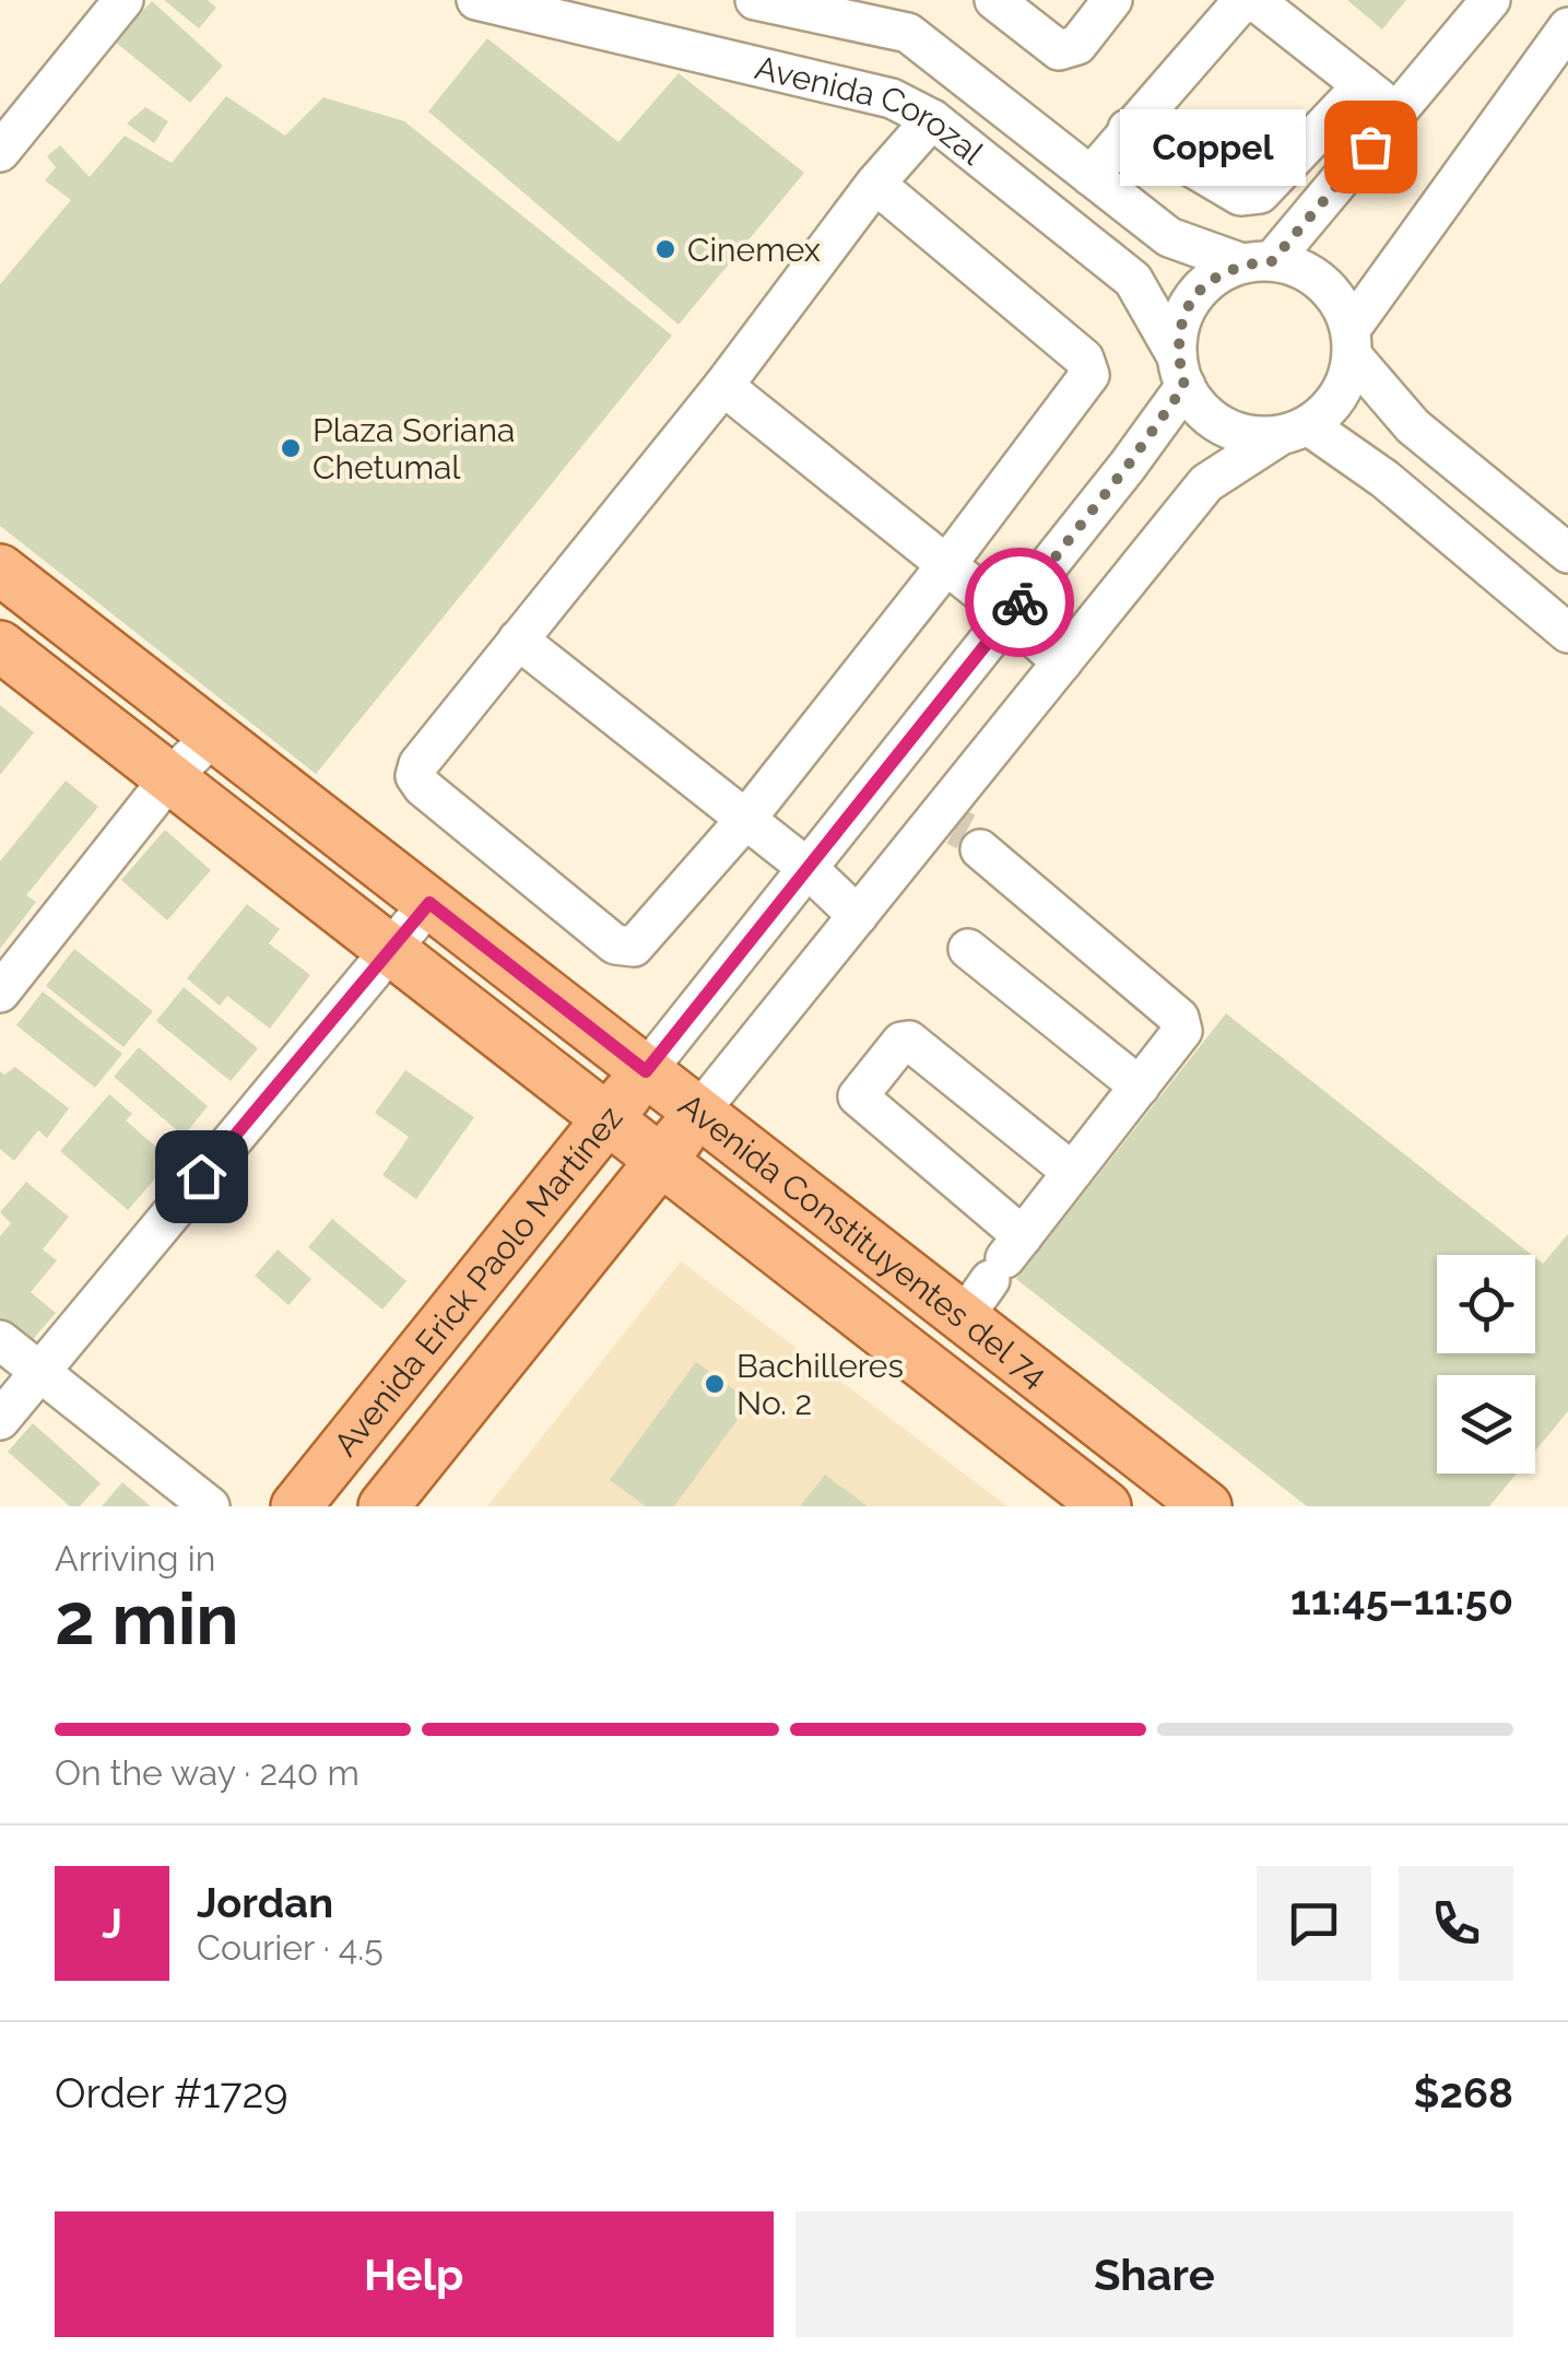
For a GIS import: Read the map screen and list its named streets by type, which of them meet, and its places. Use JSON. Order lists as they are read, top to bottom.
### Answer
{
  "streets": {
    "main road": ["Avenida Constituyentes del 74", "Avenida Erick Paolo Martínez"],
    "street": ["Avenida Corozal"]
  },
  "crossings": [
    ["Avenida Corozal", "Avenida Erick Paolo Martínez"],
    ["Avenida Constituyentes del 74", "Avenida Erick Paolo Martínez"]
  ],
  "places": [
    "Coppel",
    "Cinemex",
    "Plaza Soriana Chetumal",
    "Bachilleres No. 2"
  ],
  "page": {
    "bubble": "Coppel",
    "heading": ["2 min", "Arriving in", "11:45–11:50"],
    "panel": [
      "Jordan",
      "Courier · 4.5",
      "Order #1729",
      "$268"
    ],
    "bar": "On the way · 240 m",
    "round": "J",
    "buttons": ["Help", "Share"]
  }
}
